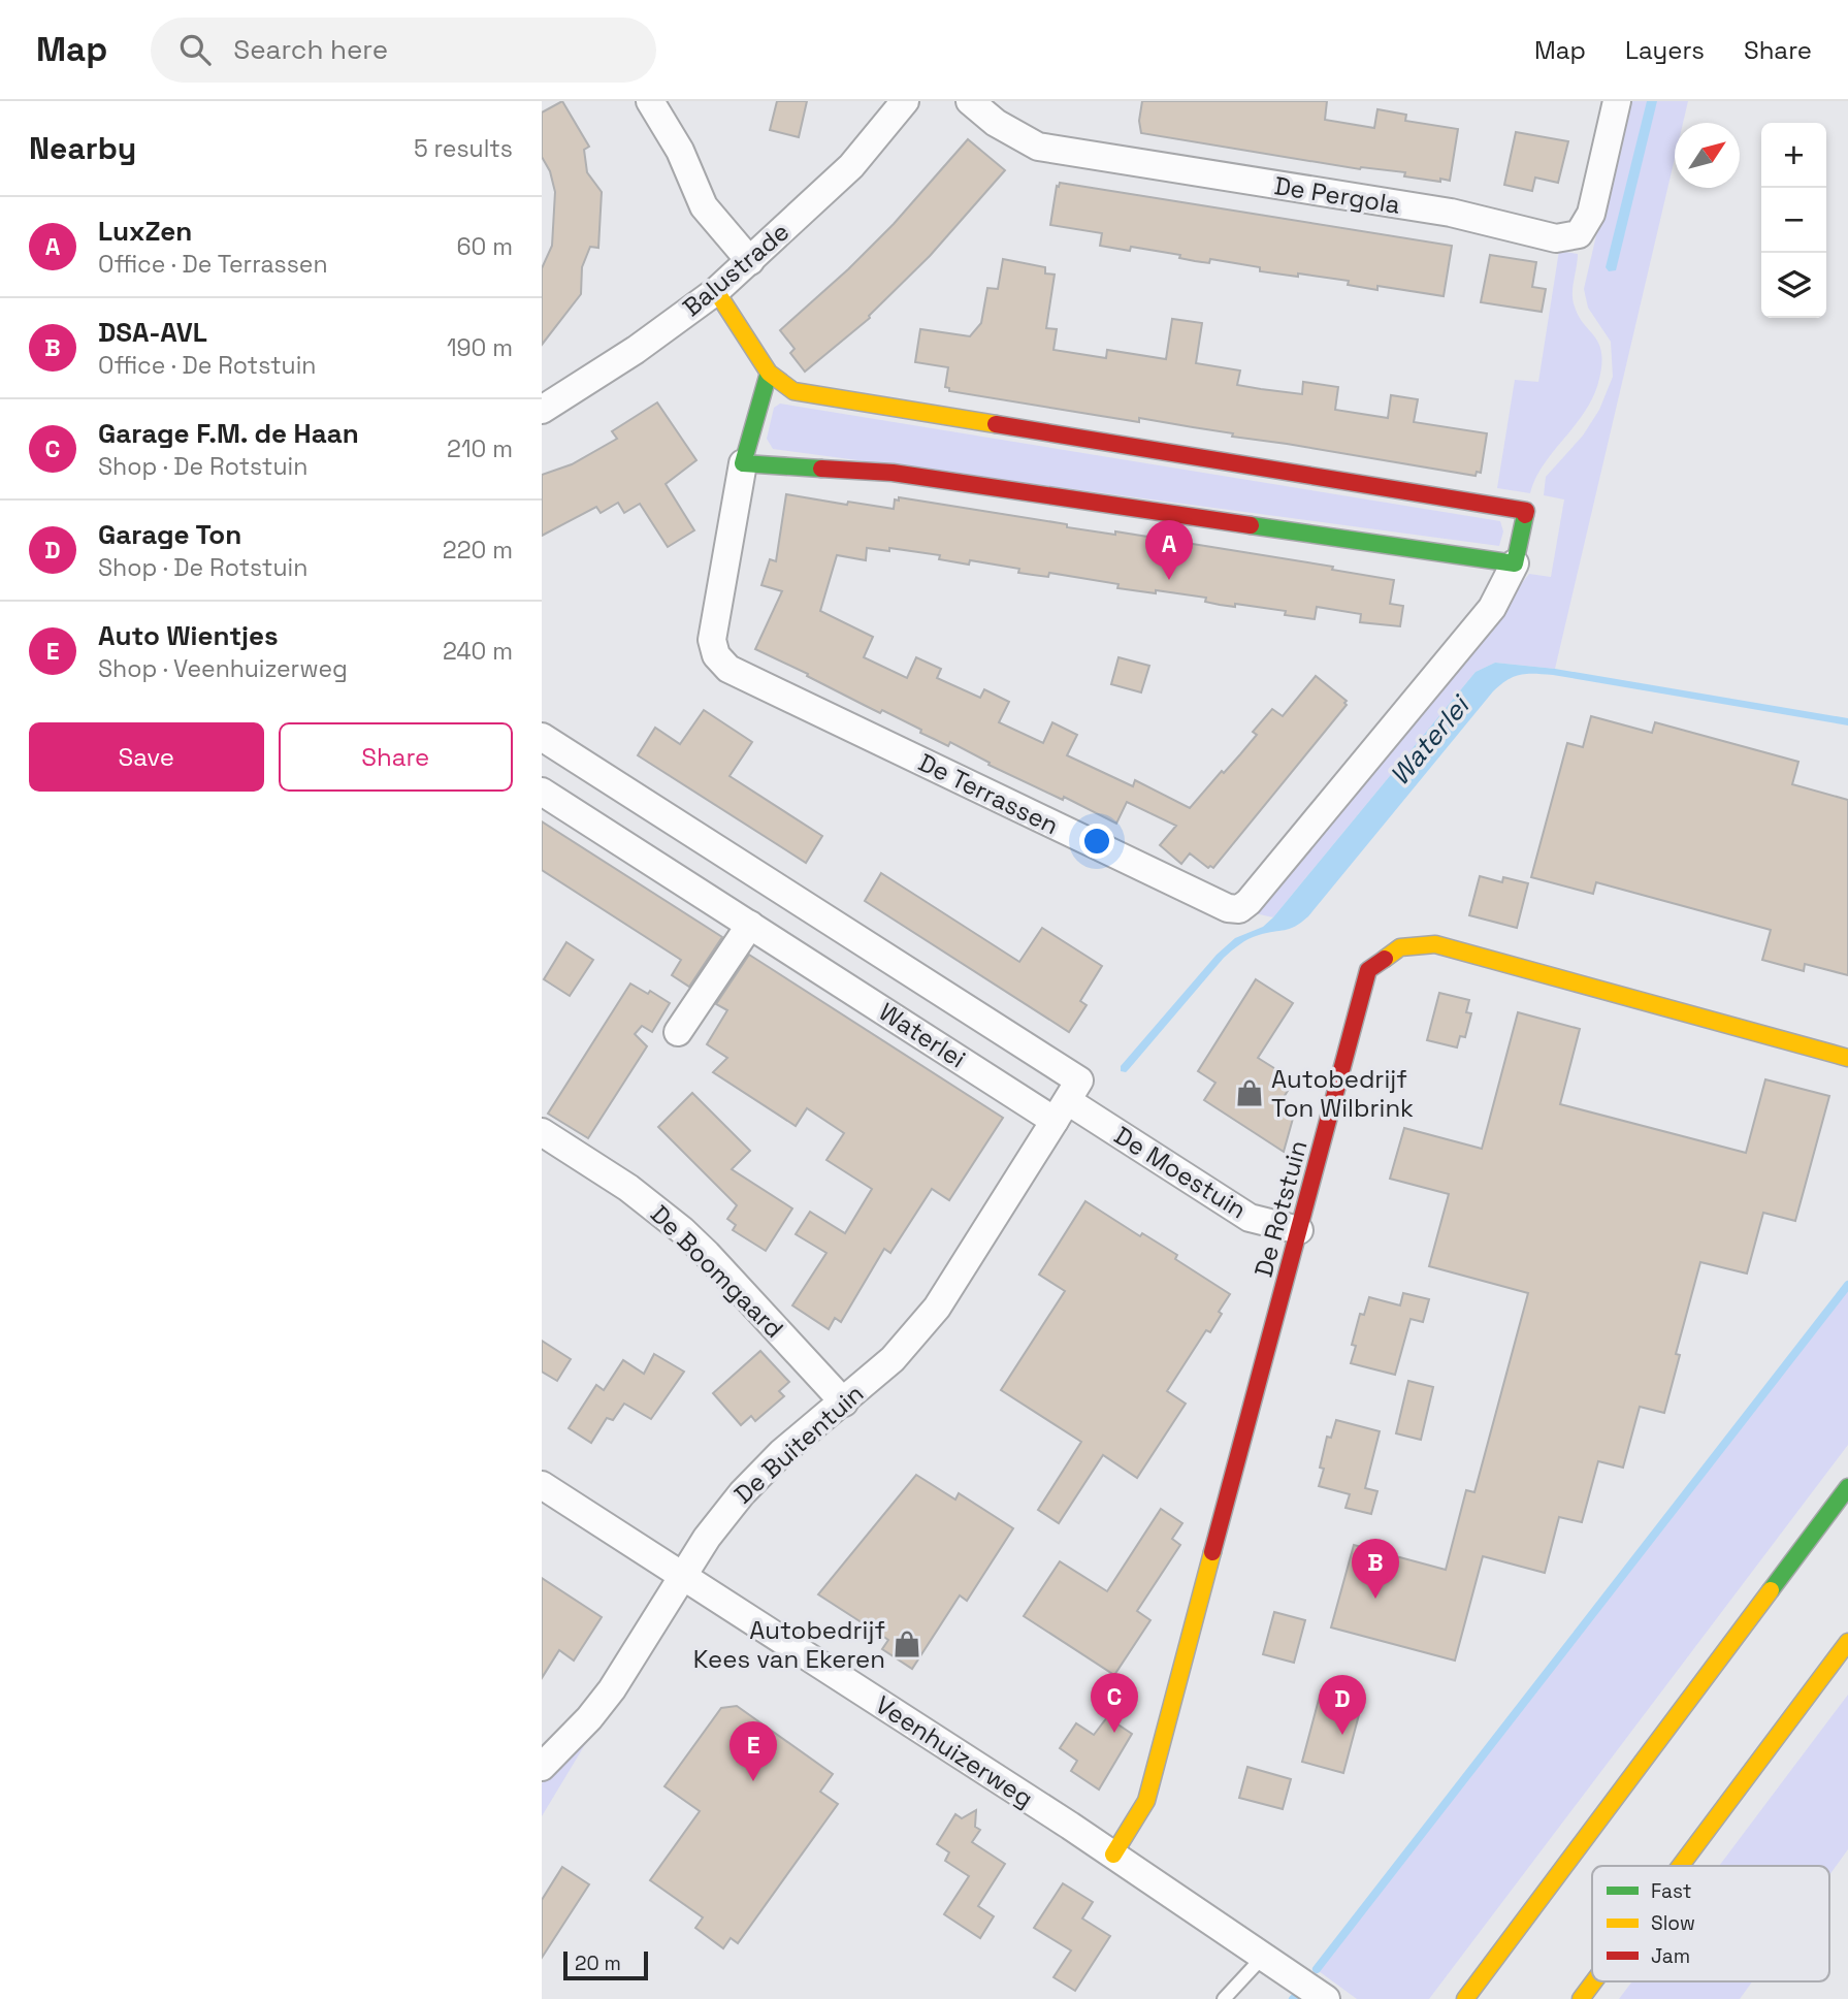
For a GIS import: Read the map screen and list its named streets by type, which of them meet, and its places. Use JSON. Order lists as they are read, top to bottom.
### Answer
{
  "streets": {
    "main road": ["De Terrassen", "De Rotstuin"],
    "street": [
      "De Pergola",
      "Balustrade",
      "Waterlei",
      "De Moestuin",
      "De Boomgaard",
      "De Buitentuin",
      "Veenhuizerweg"
    ]
  },
  "crossings": [
    ["Balustrade", "De Terrassen"],
    ["Waterlei", "De Moestuin"],
    ["Waterlei", "De Buitentuin"],
    ["De Moestuin", "De Rotstuin"],
    ["De Moestuin", "De Buitentuin"],
    ["De Rotstuin", "Veenhuizerweg"],
    ["De Boomgaard", "De Buitentuin"],
    ["De Buitentuin", "Veenhuizerweg"]
  ],
  "water": ["Waterlei"],
  "places": {
    "shop": ["Autobedrijf Ton Wilbrink", "Autobedrijf Kees van Ekeren"]
  },
  "legend": ["Fast", "Slow", "Jam"],
  "scale_bar": "20 m",
  "north": "top right",
  "page": {
    "header": "Map",
    "search": "Search here",
    "nav": ["Map", "Layers", "Share"],
    "heading": ["Nearby", "5 results"],
    "map_buttons": ["+", "−"],
    "list": [
      {
        "mark": "A",
        "name": "LuxZen",
        "note": "Office · De Terrassen",
        "value": "60 m"
      },
      {
        "mark": "B",
        "name": "DSA-AVL",
        "note": "Office · De Rotstuin",
        "value": "190 m"
      },
      {
        "mark": "C",
        "name": "Garage F.M. de Haan",
        "note": "Shop · De Rotstuin",
        "value": "210 m"
      },
      {
        "mark": "D",
        "name": "Garage Ton",
        "note": "Shop · De Rotstuin",
        "value": "220 m"
      },
      {
        "mark": "E",
        "name": "Auto Wientjes",
        "note": "Shop · Veenhuizerweg",
        "value": "240 m"
      }
    ],
    "pins": [
      "A",
      "B",
      "C",
      "D",
      "E"
    ],
    "buttons": ["Save", "Share"],
    "scale": "20 m"
  }
}
